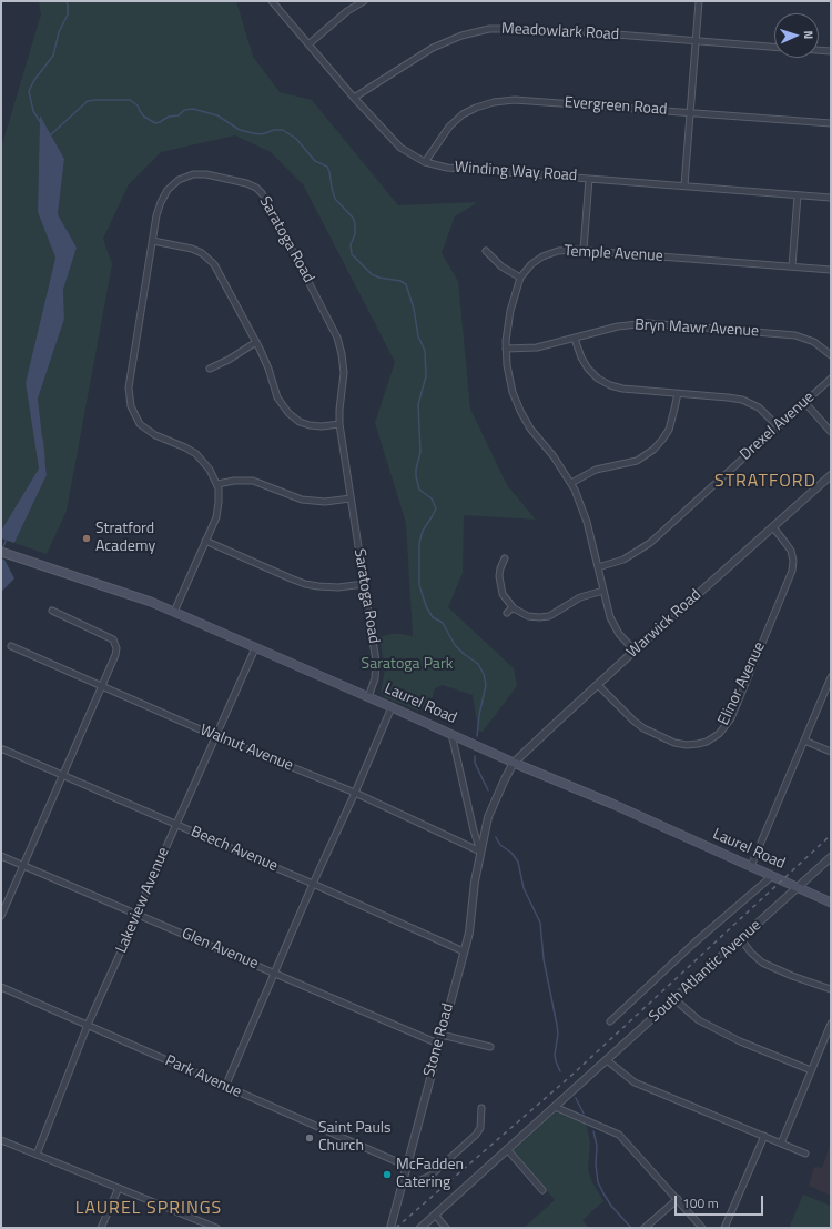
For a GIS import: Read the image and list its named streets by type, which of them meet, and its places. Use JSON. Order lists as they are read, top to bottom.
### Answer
{
  "streets": {
    "main road": ["Laurel Road"],
    "street": [
      "Meadowlark Road",
      "Evergreen Road",
      "Winding Way Road",
      "Saratoga Road",
      "Temple Avenue",
      "Bryn Mawr Avenue",
      "Drexel Avenue",
      "Warwick Road",
      "Elinor Avenue",
      "Walnut Avenue",
      "Beech Avenue",
      "Lakeview Avenue",
      "Glen Avenue",
      "South Atlantic Avenue",
      "Stone Road",
      "Park Avenue"
    ]
  },
  "crossings": [
    ["Meadowlark Road", "Winding Way Road"],
    ["Evergreen Road", "Winding Way Road"],
    ["Saratoga Road", "Laurel Road"],
    ["Temple Avenue", "Bryn Mawr Avenue"],
    ["Temple Avenue", "Drexel Avenue"],
    ["Temple Avenue", "Warwick Road"],
    ["Warwick Road", "Elinor Avenue"],
    ["Warwick Road", "Laurel Road"],
    ["Warwick Road", "Stone Road"],
    ["Laurel Road", "Lakeview Avenue"],
    ["Laurel Road", "South Atlantic Avenue"],
    ["Laurel Road", "Stone Road"],
    ["Walnut Avenue", "Lakeview Avenue"],
    ["Walnut Avenue", "Stone Road"],
    ["Beech Avenue", "Lakeview Avenue"],
    ["Beech Avenue", "Stone Road"],
    ["Lakeview Avenue", "Glen Avenue"],
    ["Lakeview Avenue", "Park Avenue"],
    ["Glen Avenue", "Stone Road"],
    ["Stone Road", "Park Avenue"]
  ],
  "districts": ["STRATFORD", "LAUREL SPRINGS"],
  "parks": ["Saratoga Park"],
  "places": ["Stratford Academy", "Saint Pauls Church", "McFadden Catering"],
  "scale_bar": "100 m",
  "north": "right"
}
